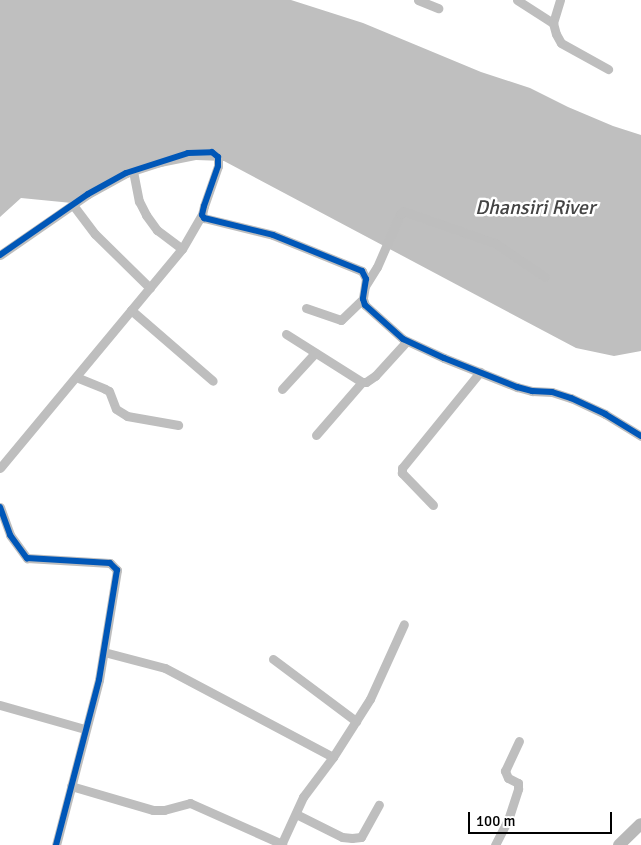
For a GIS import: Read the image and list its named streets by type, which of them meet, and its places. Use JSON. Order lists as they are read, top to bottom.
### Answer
{
  "water": ["Dhansiri River"],
  "scale_bar": "100 m"
}
